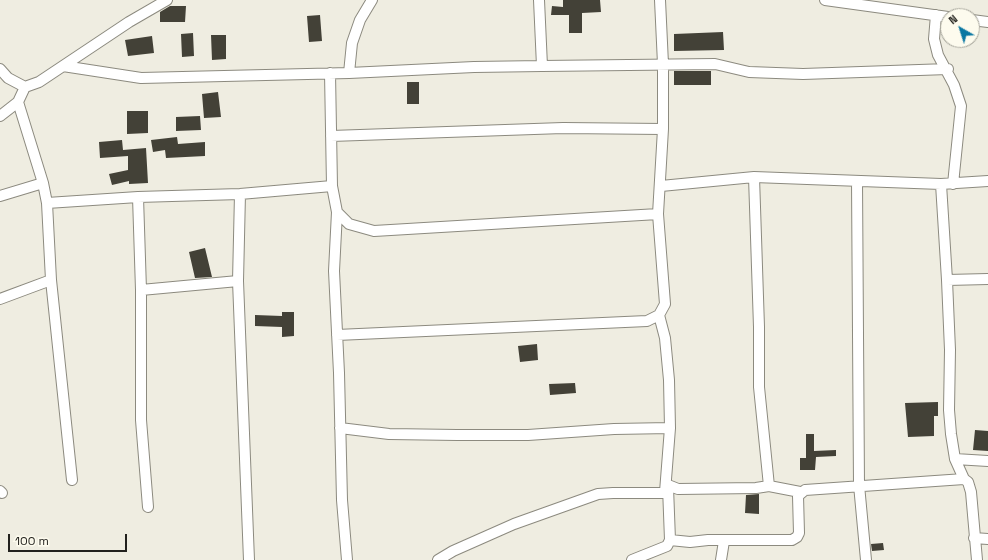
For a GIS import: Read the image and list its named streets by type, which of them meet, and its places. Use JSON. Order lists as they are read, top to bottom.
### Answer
{
  "scale_bar": "100 m",
  "north": "top left"
}
